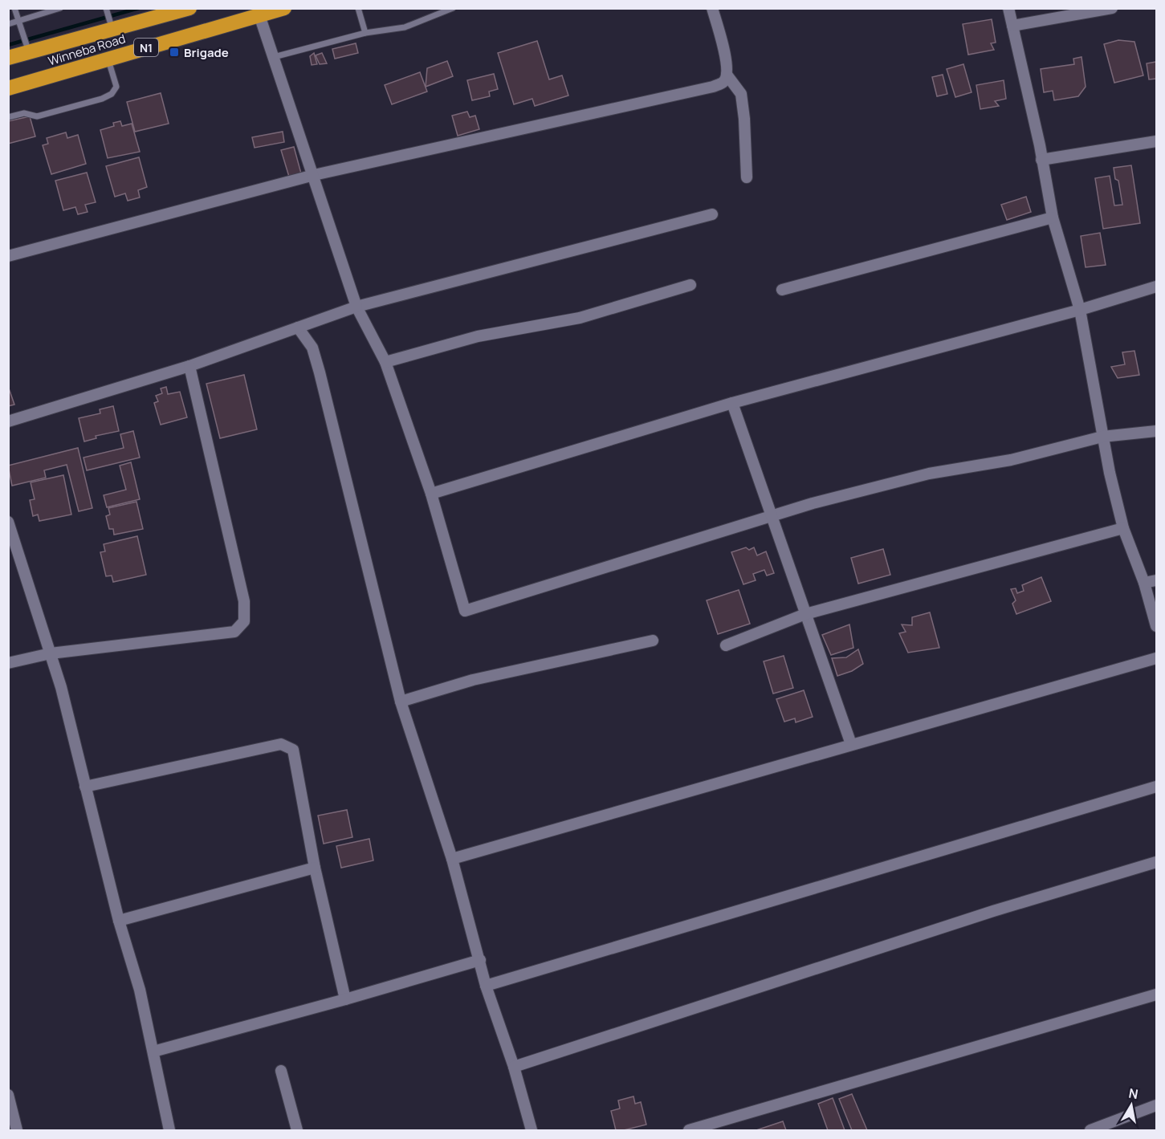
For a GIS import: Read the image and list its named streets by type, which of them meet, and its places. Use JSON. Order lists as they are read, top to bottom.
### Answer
{
  "streets": {
    "highway": ["N1", "Winneba Road"]
  },
  "places": {
    "transit": ["Brigade"]
  },
  "north": "top"
}
